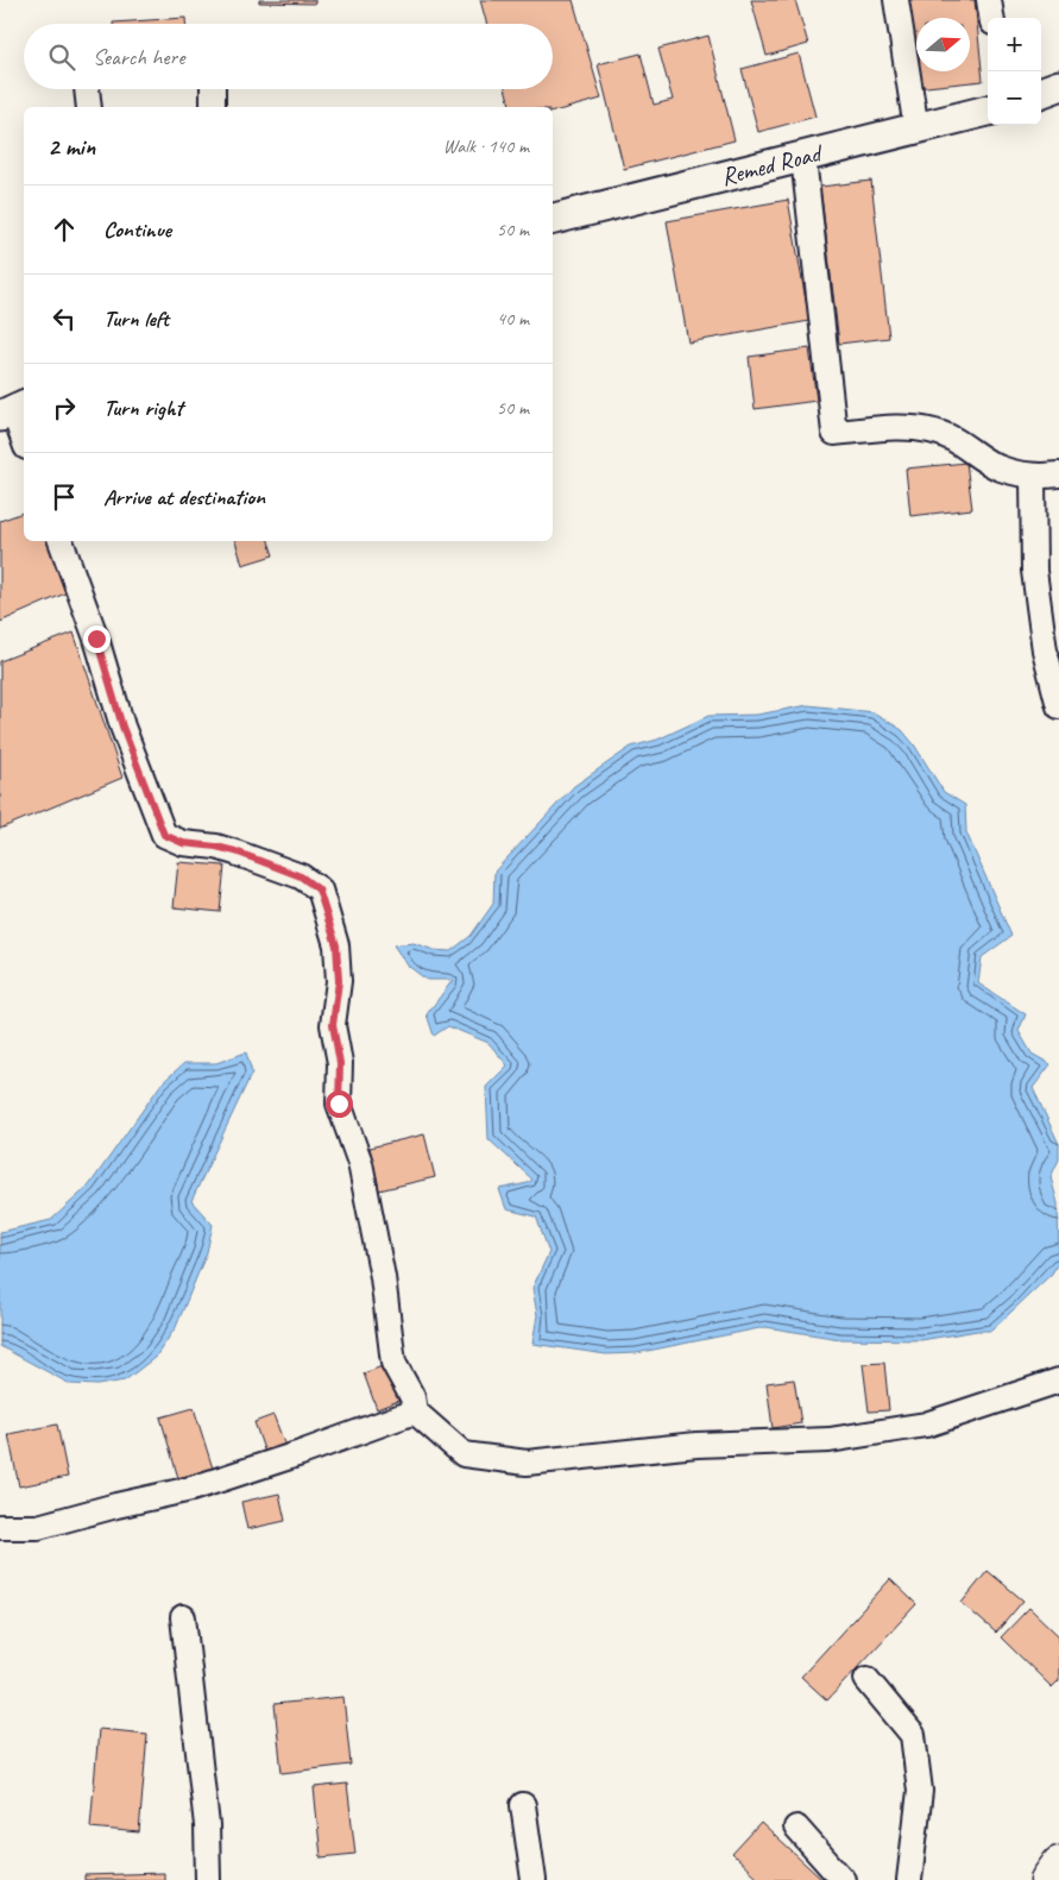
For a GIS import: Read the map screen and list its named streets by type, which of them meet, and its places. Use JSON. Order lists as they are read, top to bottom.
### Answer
{
  "streets": {
    "street": ["Remed Road"]
  },
  "north": "right",
  "page": {
    "map_buttons": ["+", "−"],
    "search": "Search here",
    "heading": ["2 min", "Walk · 140 m"],
    "list": [
      ["Continue", "50 m"],
      ["Turn left", "40 m"],
      ["Turn right", "50 m"],
      "Arrive at destination"
    ]
  }
}
